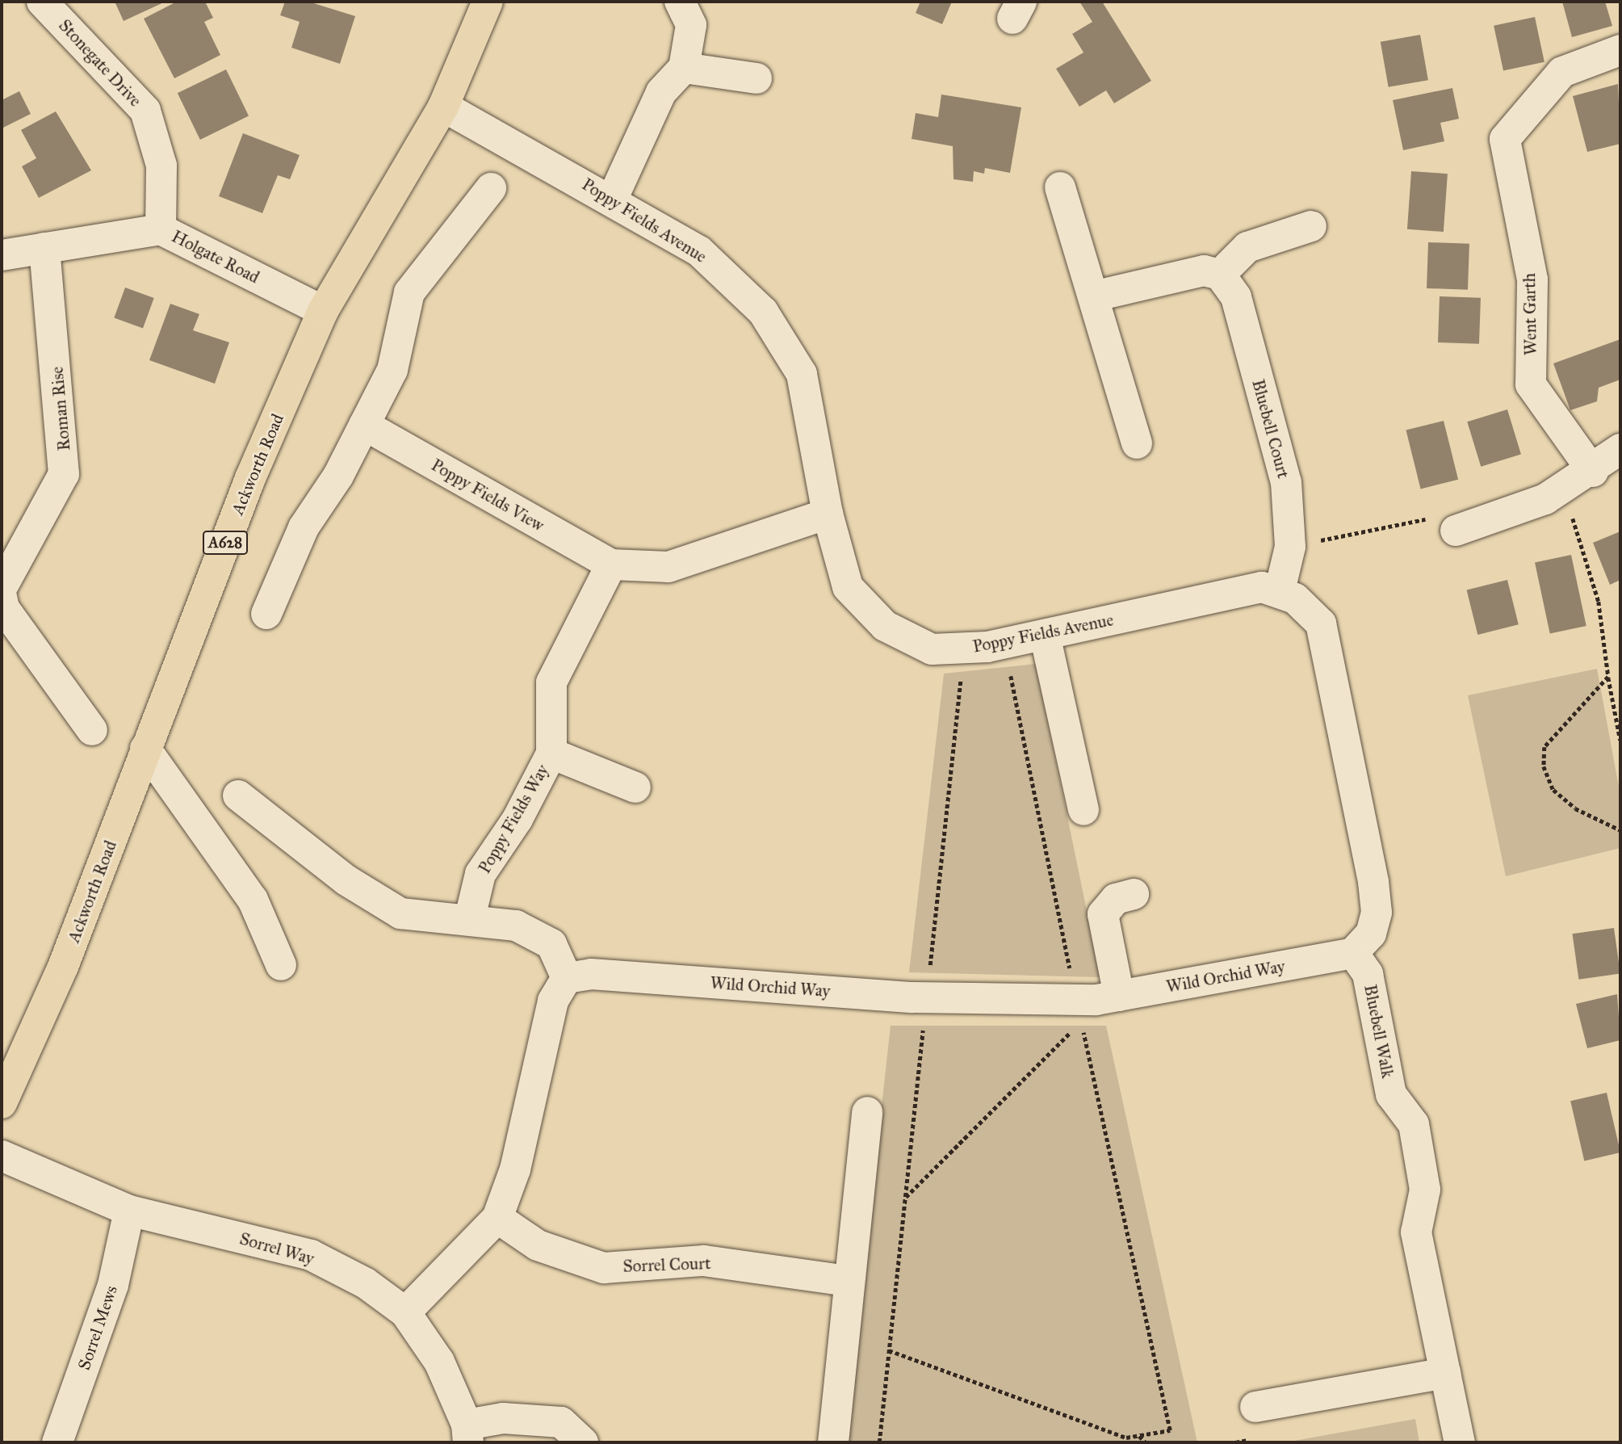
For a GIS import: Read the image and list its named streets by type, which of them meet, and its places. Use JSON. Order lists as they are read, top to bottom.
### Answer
{
  "streets": {
    "highway": ["Ackworth Road", "A628"],
    "street": [
      "Stonegate Drive",
      "Poppy Fields Avenue",
      "Holgate Road",
      "Went Garth",
      "Roman Rise",
      "Bluebell Court",
      "Poppy Fields View",
      "Poppy Fields Way",
      "Wild Orchid Way",
      "Bluebell Walk",
      "Sorrel Way",
      "Sorrel Court",
      "Sorrel Mews"
    ]
  },
  "crossings": [
    ["Stonegate Drive", "Holgate Road"],
    ["Poppy Fields Avenue", "Bluebell Court"],
    ["Poppy Fields Avenue", "Ackworth Road"],
    ["Holgate Road", "Roman Rise"],
    ["Holgate Road", "Ackworth Road"],
    ["Poppy Fields View", "Poppy Fields Way"],
    ["Wild Orchid Way", "Bluebell Walk"],
    ["Sorrel Way", "Sorrel Mews"]
  ]
}
